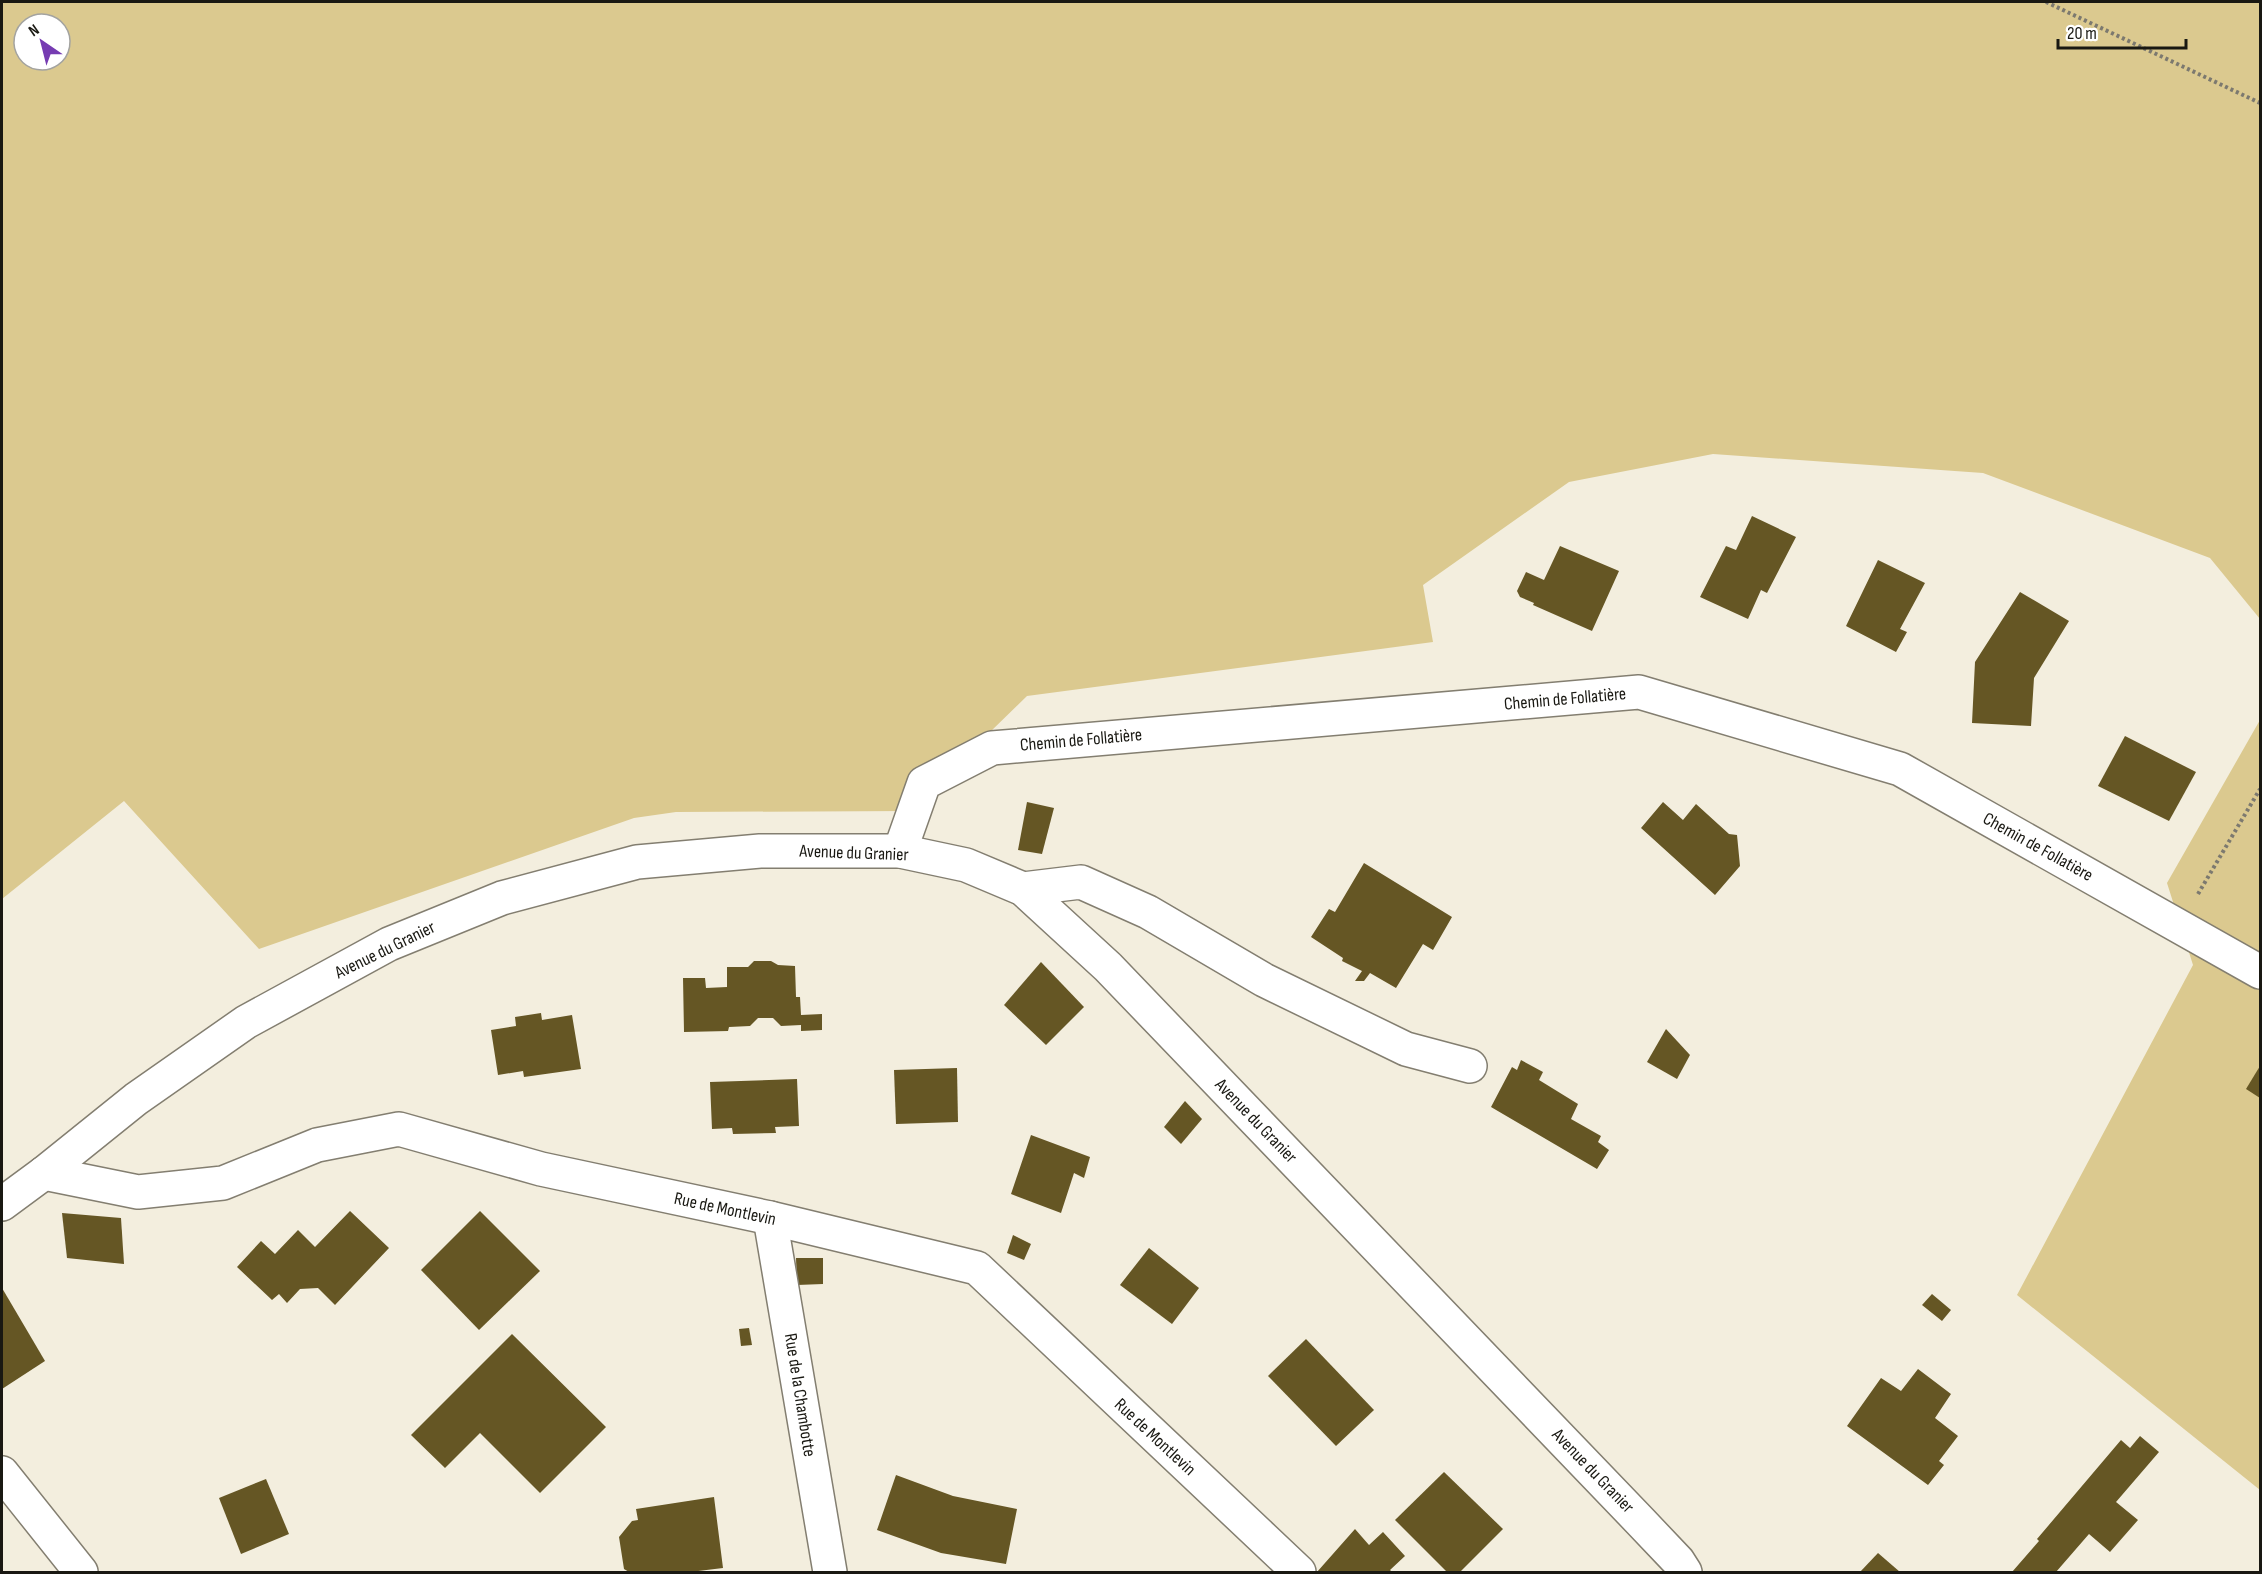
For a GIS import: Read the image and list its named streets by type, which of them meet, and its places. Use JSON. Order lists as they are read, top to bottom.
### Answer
{
  "streets": {
    "street": [
      "Chemin de Follatière",
      "Avenue du Granier",
      "Rue de Montlevin",
      "Rue de la Chambotte"
    ]
  },
  "crossings": [
    ["Chemin de Follatière", "Avenue du Granier"],
    ["Avenue du Granier", "Rue de Montlevin"],
    ["Rue de Montlevin", "Rue de la Chambotte"]
  ],
  "scale_bar": "20 m",
  "north": "top left"
}
